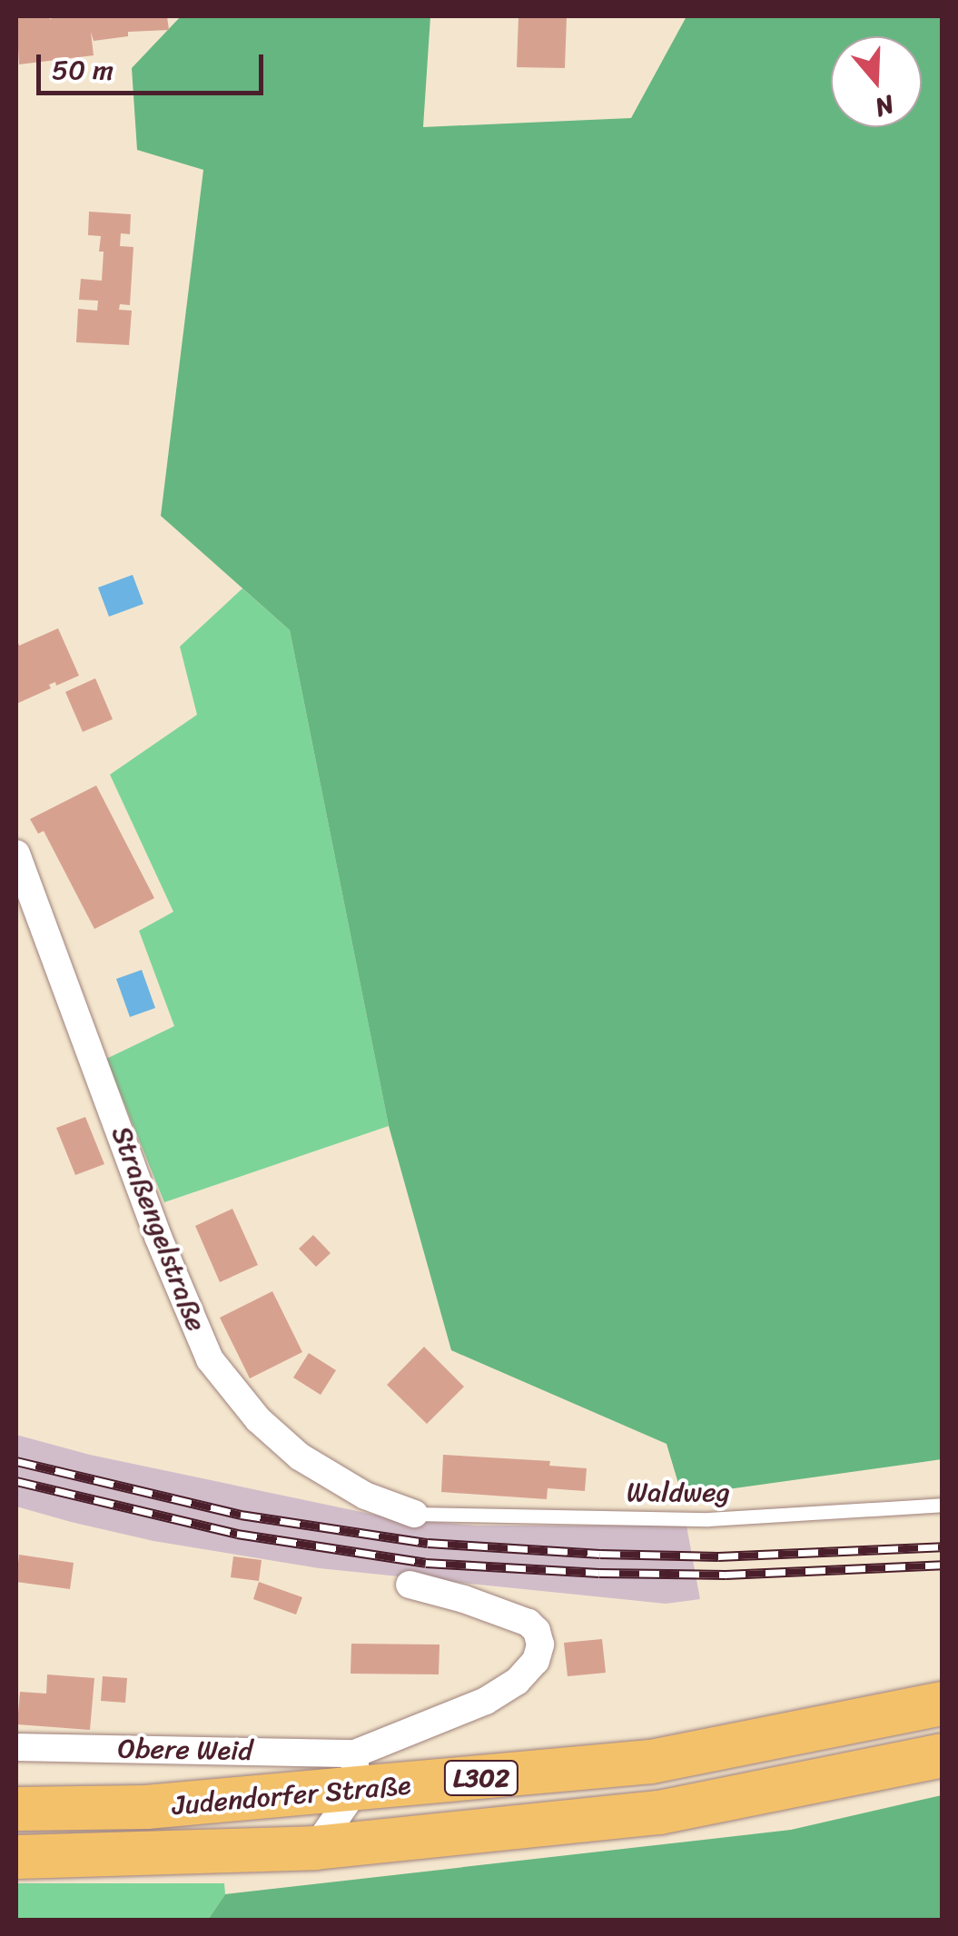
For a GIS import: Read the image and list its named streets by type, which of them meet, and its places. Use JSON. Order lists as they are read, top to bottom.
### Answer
{
  "streets": {
    "main road": ["L302", "Judendorfer Straße"],
    "street": ["Straßengelstraße", "Obere Weid"],
    "lane": ["Waldweg"]
  },
  "crossings": [
    ["Straßengelstraße", "Waldweg"],
    ["Obere Weid", "Judendorfer Straße"]
  ],
  "scale_bar": "50 m",
  "north": "bottom"
}
